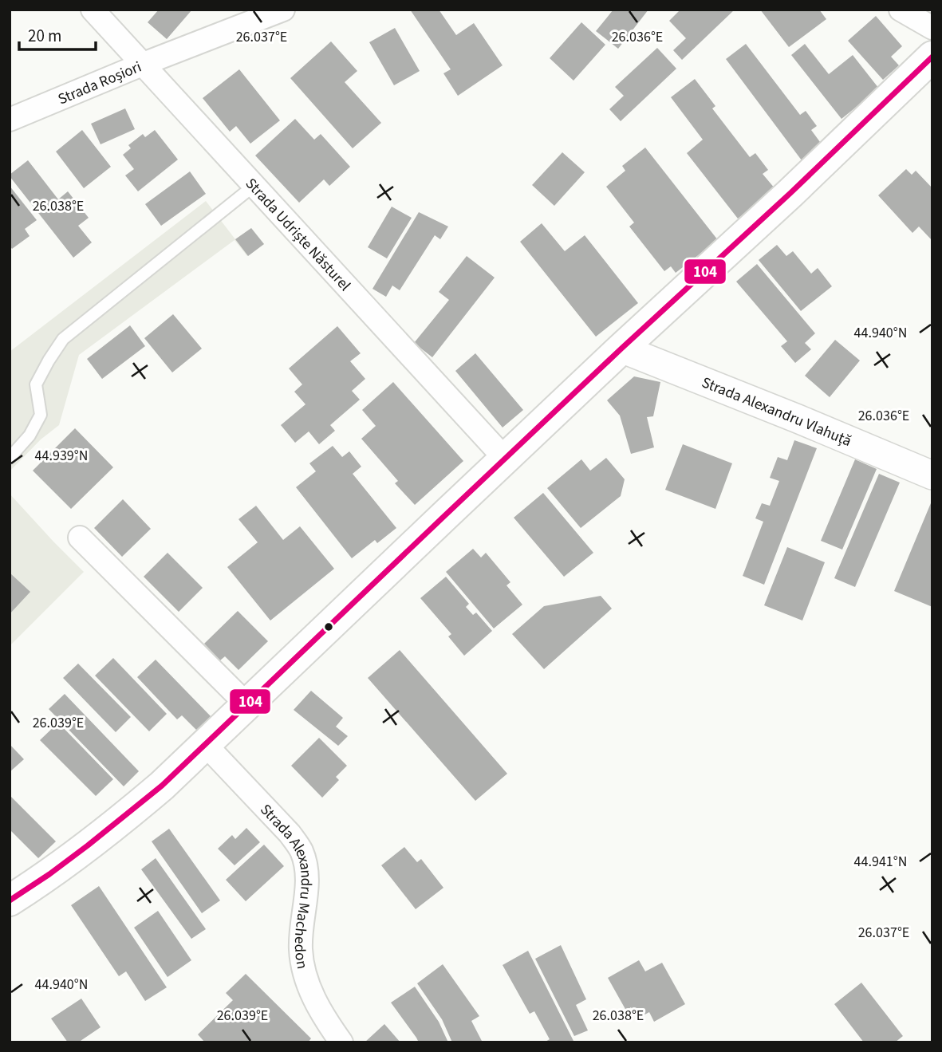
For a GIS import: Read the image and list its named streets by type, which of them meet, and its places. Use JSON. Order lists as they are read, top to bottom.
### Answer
{
  "streets": {
    "street": [
      "Strada Roșiori",
      "Strada Udriște Năsturel",
      "Strada Alexandru Vlahuță",
      "Strada Alexandru Machedon"
    ]
  },
  "crossings": [
    ["Strada Roșiori", "Strada Udriște Năsturel"]
  ],
  "lines": ["transit line 104"],
  "scale_bar": "20 m",
  "coordinates": [
    "26.037°E",
    "26.036°E",
    "26.038°E",
    "44.940°N",
    "44.939°N",
    "26.039°E",
    "44.941°N"
  ]
}
